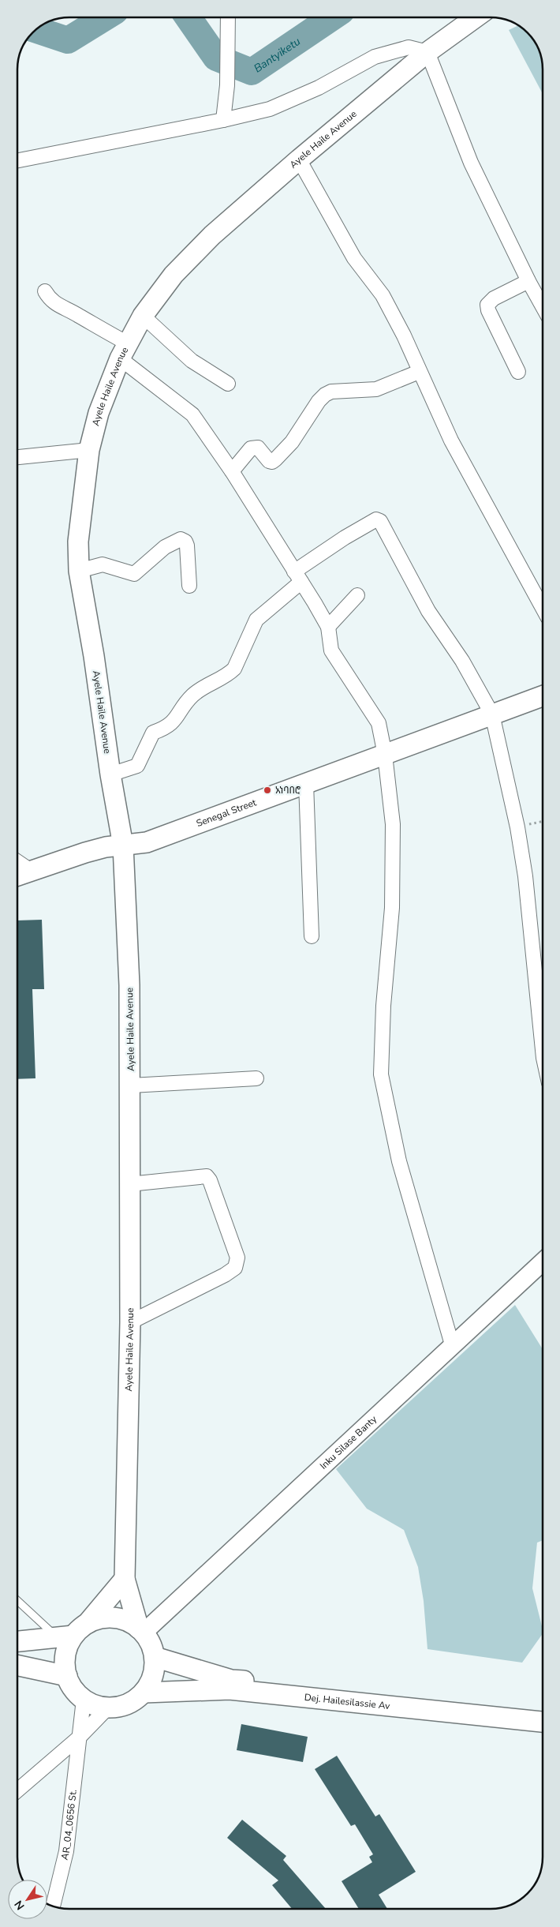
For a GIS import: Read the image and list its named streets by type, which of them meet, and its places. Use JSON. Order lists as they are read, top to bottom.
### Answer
{
  "streets": {
    "main road": ["Ayele Haile Avenue", "Senegal Street", "Dej. Hailesilassie Av"],
    "street": ["Inku Silase Banty", "AR_04_0656 St."]
  },
  "crossings": [
    ["Ayele Haile Avenue", "Senegal Street"],
    ["Ayele Haile Avenue", "Inku Silase Banty"],
    ["Ayele Haile Avenue", "Dej. Hailesilassie Av"],
    ["Ayele Haile Avenue", "AR_04_0656 St."],
    ["Inku Silase Banty", "Dej. Hailesilassie Av"],
    ["Inku Silase Banty", "AR_04_0656 St."],
    ["Dej. Hailesilassie Av", "AR_04_0656 St."]
  ],
  "water": ["Bantyiketu"],
  "places": ["አነባበሮ"],
  "north": "bottom left"
}
